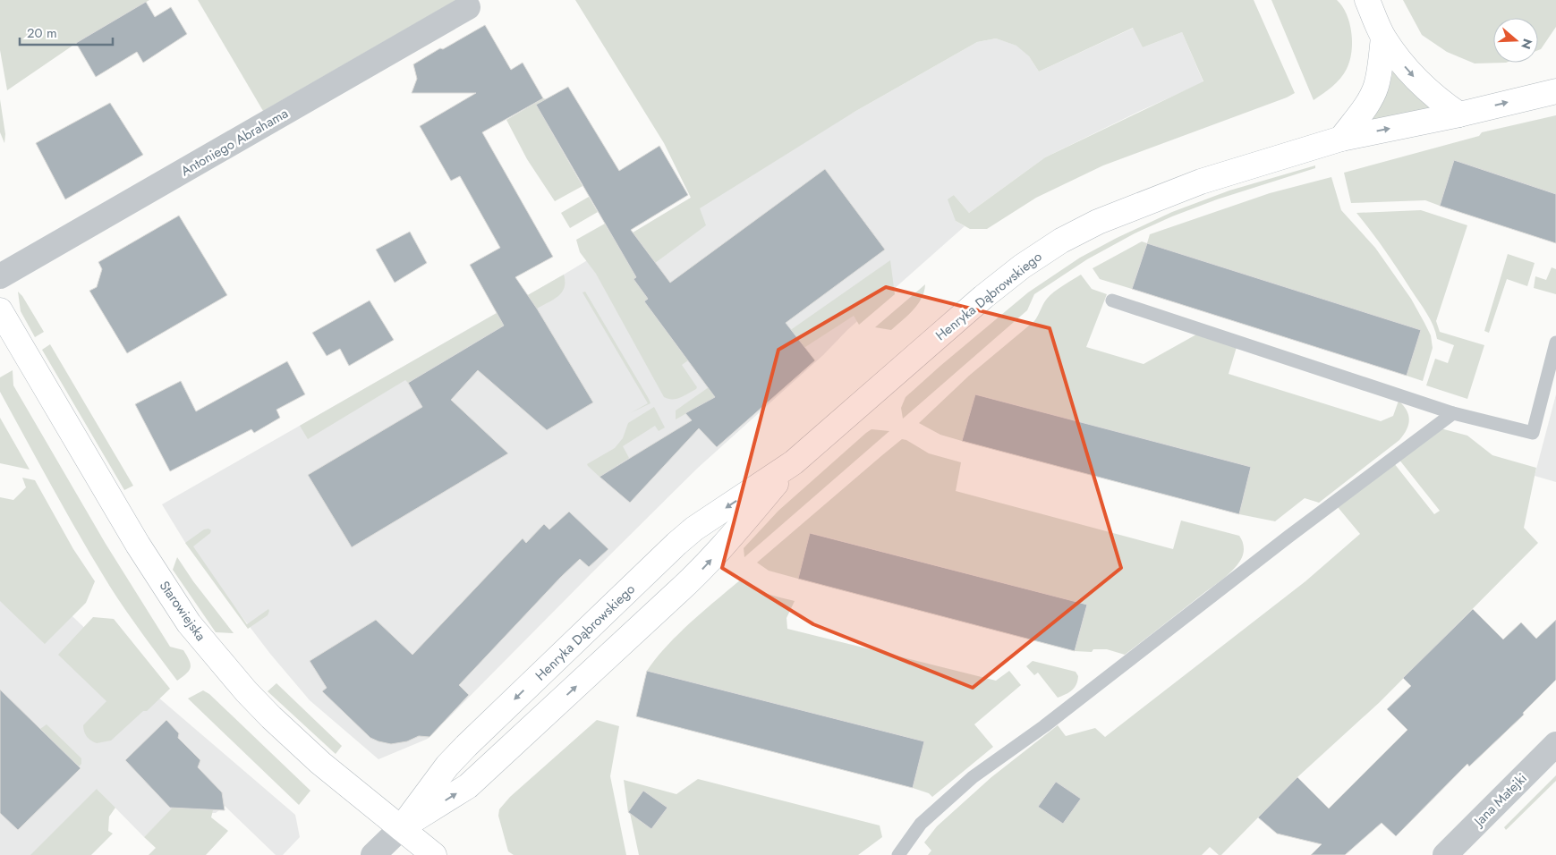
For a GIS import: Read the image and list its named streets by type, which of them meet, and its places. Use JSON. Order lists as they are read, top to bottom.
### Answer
{
  "streets": {
    "main road": ["Henryka Dąbrowskiego", "Starowiejska"],
    "street": ["Antoniego Abrahama", "Jana Matejki"]
  },
  "crossings": [
    ["Henryka Dąbrowskiego", "Starowiejska"]
  ],
  "scale_bar": "20 m",
  "north": "right"
}
